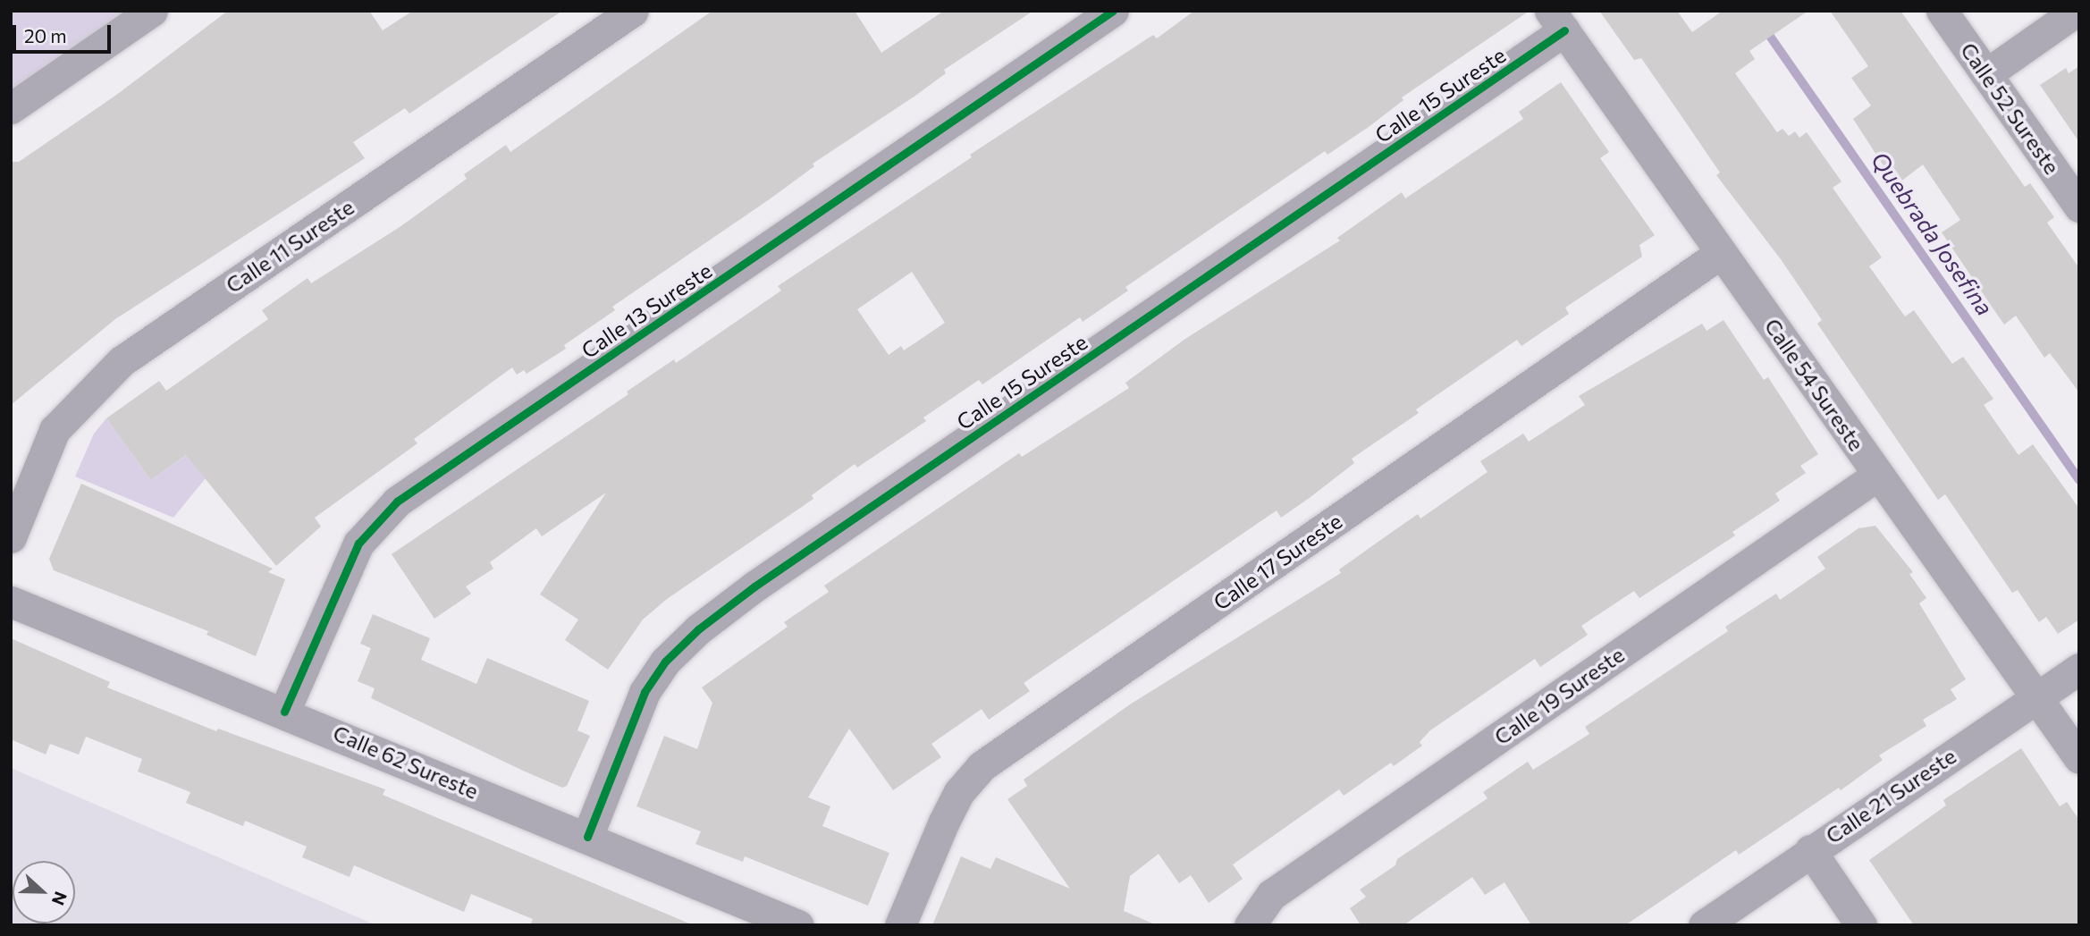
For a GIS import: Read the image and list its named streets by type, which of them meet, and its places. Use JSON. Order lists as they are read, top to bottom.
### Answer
{
  "streets": {
    "street": [
      "Calle 15 Sureste",
      "Calle 52 Sureste",
      "Calle 11 Sureste",
      "Calle 13 Sureste",
      "Calle 54 Sureste",
      "Calle 17 Sureste",
      "Calle 19 Sureste",
      "Calle 62 Sureste",
      "Calle 21 Sureste"
    ]
  },
  "crossings": [
    ["Calle 15 Sureste", "Calle 54 Sureste"],
    ["Calle 15 Sureste", "Calle 62 Sureste"],
    ["Calle 13 Sureste", "Calle 62 Sureste"],
    ["Calle 54 Sureste", "Calle 17 Sureste"],
    ["Calle 54 Sureste", "Calle 19 Sureste"],
    ["Calle 54 Sureste", "Calle 21 Sureste"]
  ],
  "water": ["Quebrada Josefina"],
  "scale_bar": "20 m",
  "north": "right"
}
